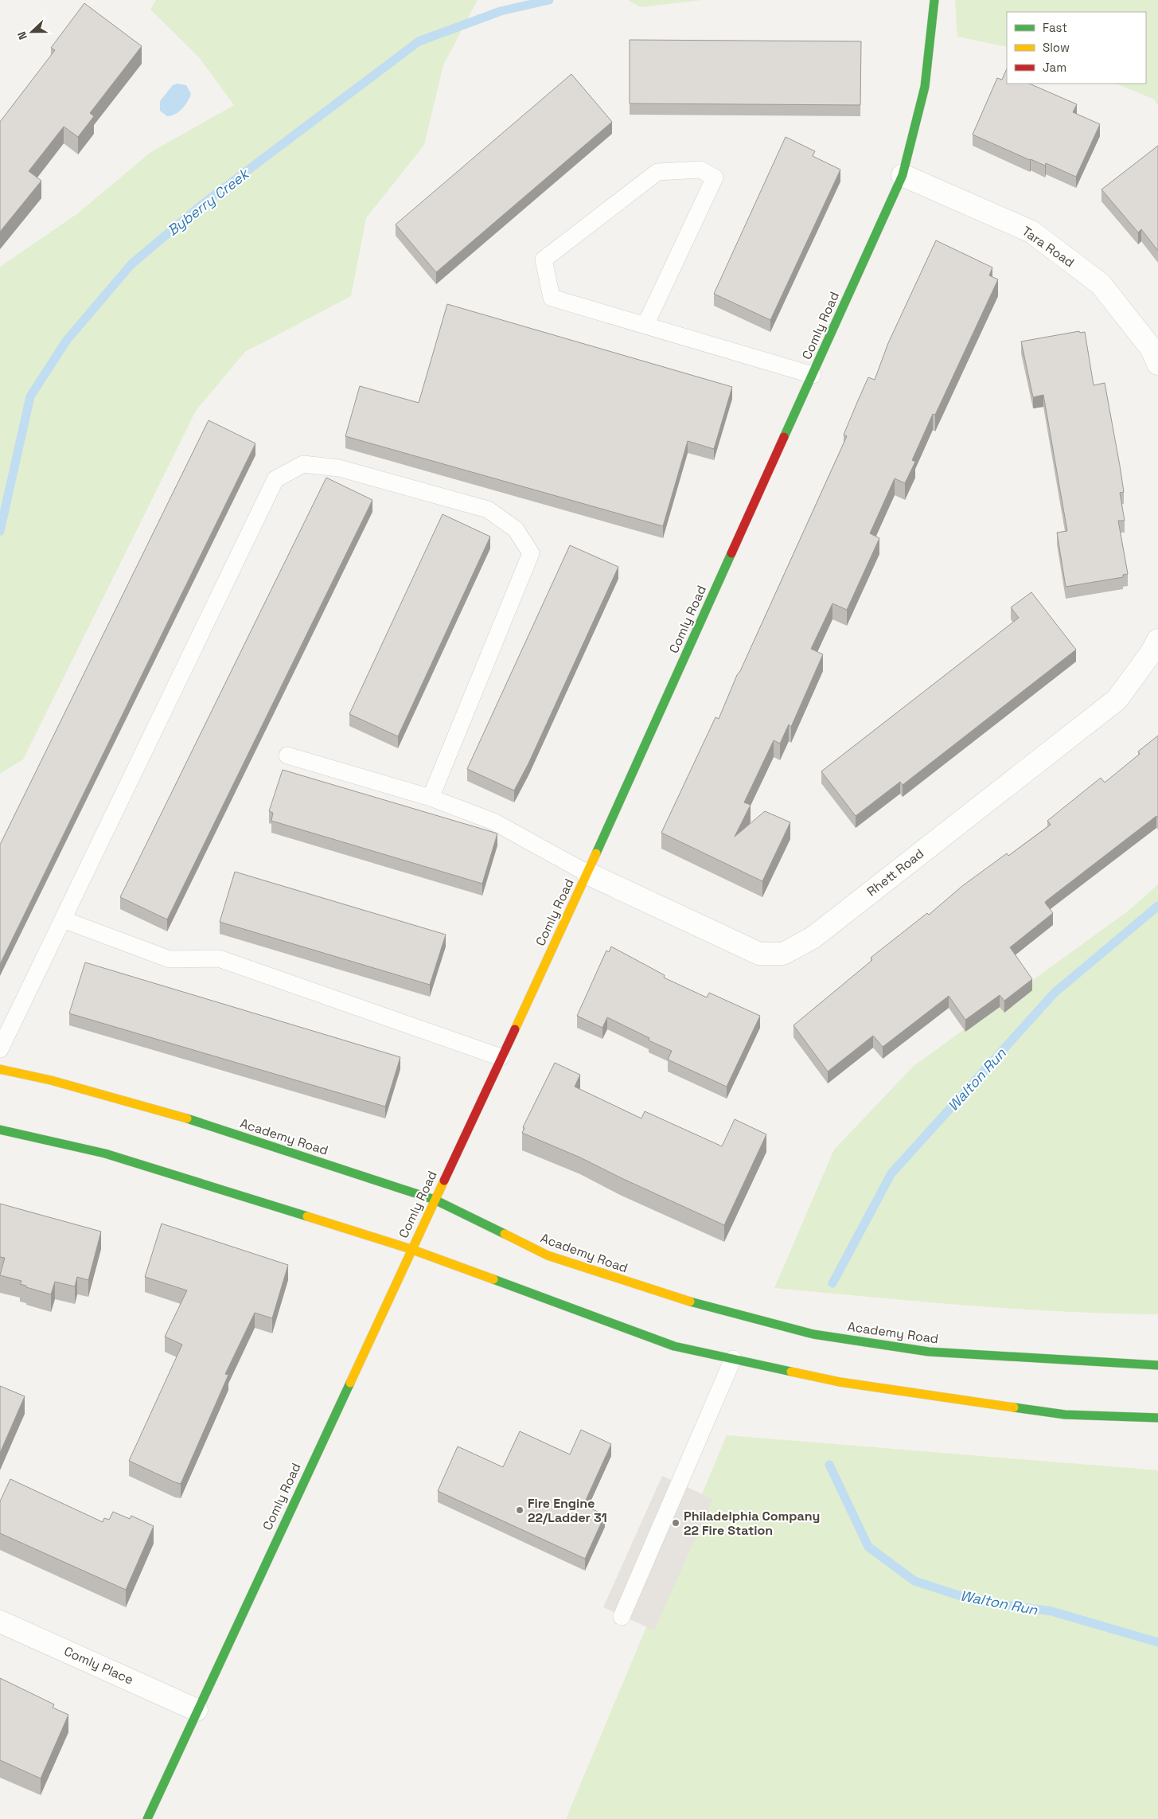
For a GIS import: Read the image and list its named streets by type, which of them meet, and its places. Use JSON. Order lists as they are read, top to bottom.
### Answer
{
  "streets": {
    "main road": ["Comly Road", "Academy Road"],
    "street": ["Tara Road", "Rhett Road", "Comly Place"]
  },
  "crossings": [
    ["Tara Road", "Comly Road"],
    ["Comly Road", "Rhett Road"],
    ["Comly Road", "Academy Road"],
    ["Comly Road", "Comly Place"]
  ],
  "water": ["Byberry Creek", "Walton Run"],
  "places": ["Fire Engine 22/Ladder 31", "Philadelphia Company 22 Fire Station"],
  "legend": ["Fast", "Slow", "Jam"],
  "north": "left"
}
